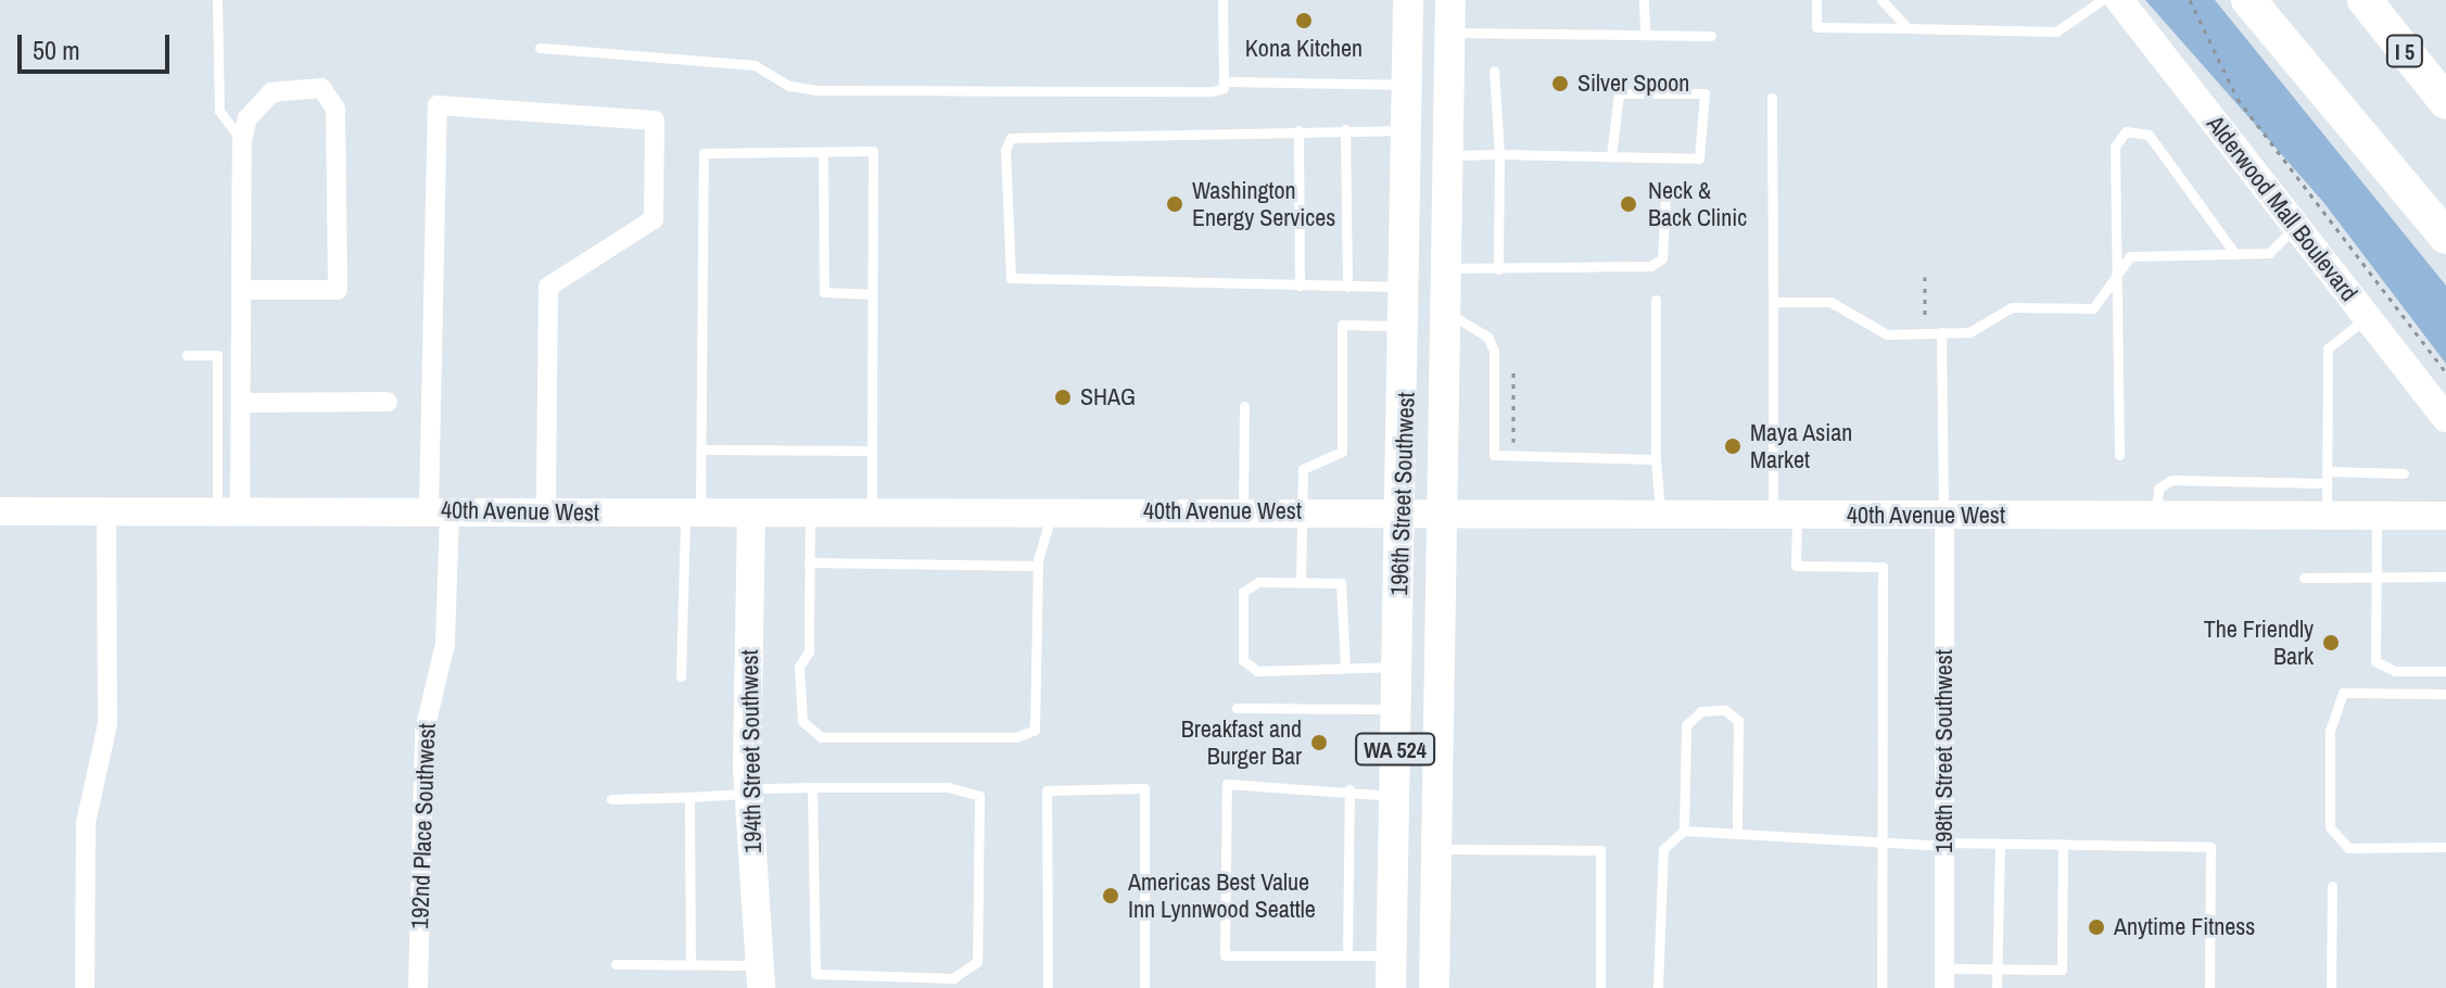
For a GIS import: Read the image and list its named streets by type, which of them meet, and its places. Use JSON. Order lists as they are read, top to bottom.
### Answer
{
  "streets": {
    "highway": ["I 5"],
    "main road": ["196th Street Southwest", "WA 524"],
    "street": [
      "Alderwood Mall Boulevard",
      "40th Avenue West",
      "194th Street Southwest",
      "198th Street Southwest",
      "192nd Place Southwest"
    ]
  },
  "crossings": [
    ["196th Street Southwest", "40th Avenue West"],
    ["40th Avenue West", "194th Street Southwest"],
    ["40th Avenue West", "198th Street Southwest"],
    ["40th Avenue West", "192nd Place Southwest"]
  ],
  "places": [
    "Kona Kitchen",
    "Silver Spoon",
    "Washington Energy Services",
    "Neck & Back Clinic",
    "SHAG",
    "Maya Asian Market",
    "The Friendly Bark",
    "Breakfast and Burger Bar",
    "Americas Best Value Inn Lynnwood Seattle",
    "Anytime Fitness"
  ],
  "scale_bar": "50 m"
}
